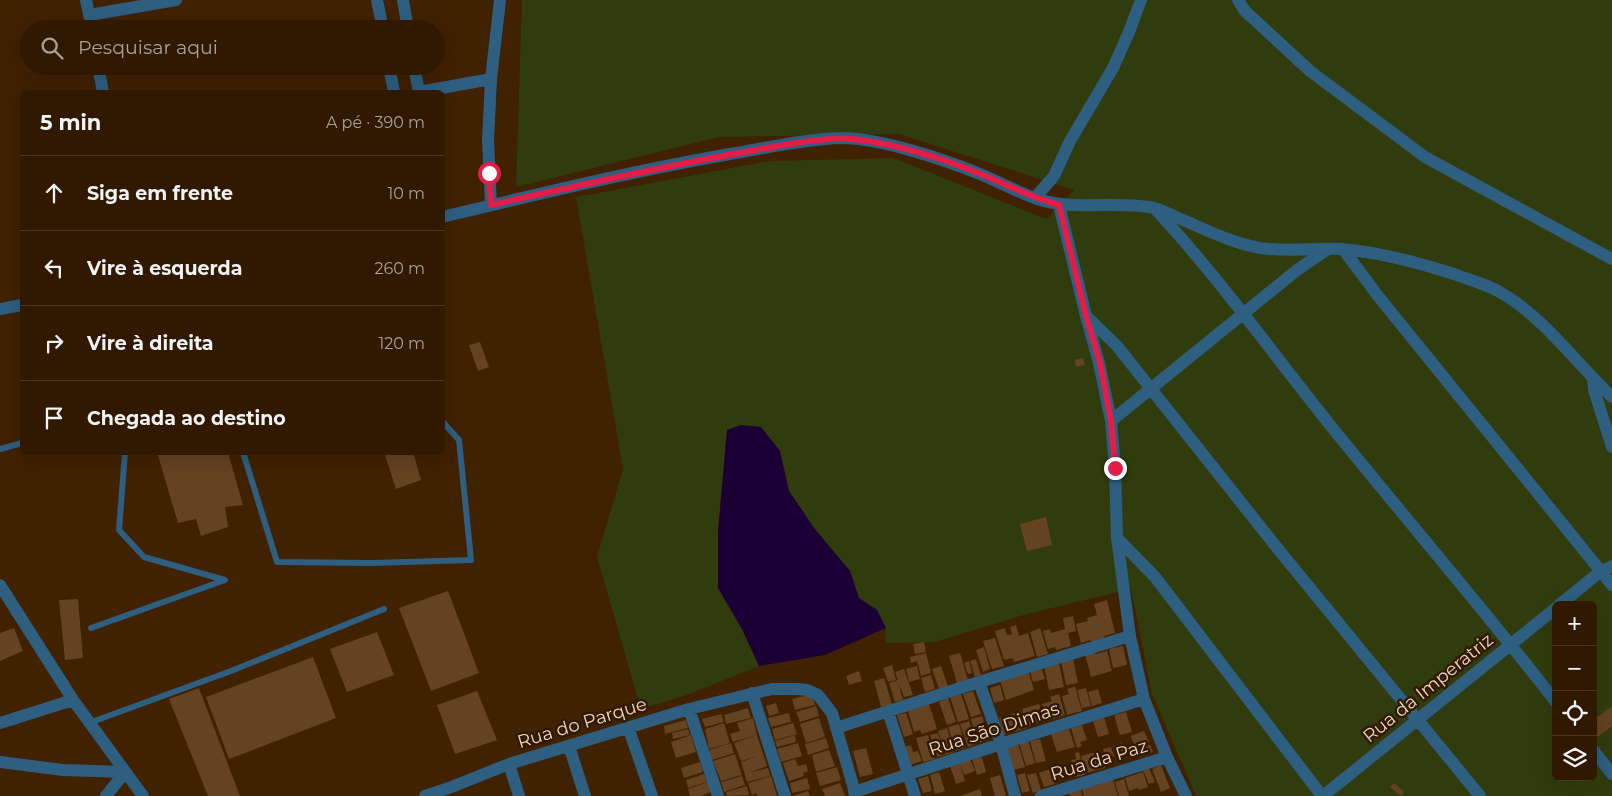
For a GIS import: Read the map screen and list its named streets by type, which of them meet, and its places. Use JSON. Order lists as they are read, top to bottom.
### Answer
{
  "streets": {
    "street": [
      "Rua da Imperatriz",
      "Rua do Parque",
      "Rua São Dimas",
      "Rua da Paz"
    ]
  },
  "crossings": [
    ["Rua do Parque", "Rua São Dimas"]
  ],
  "page": {
    "search": "Pesquisar aqui",
    "heading": ["5 min", "A pé · 390 m"],
    "list": [
      ["Siga em frente", "10 m"],
      ["Vire à esquerda", "260 m"],
      ["Vire à direita", "120 m"],
      "Chegada ao destino"
    ],
    "map_buttons": ["+", "−"]
  }
}
